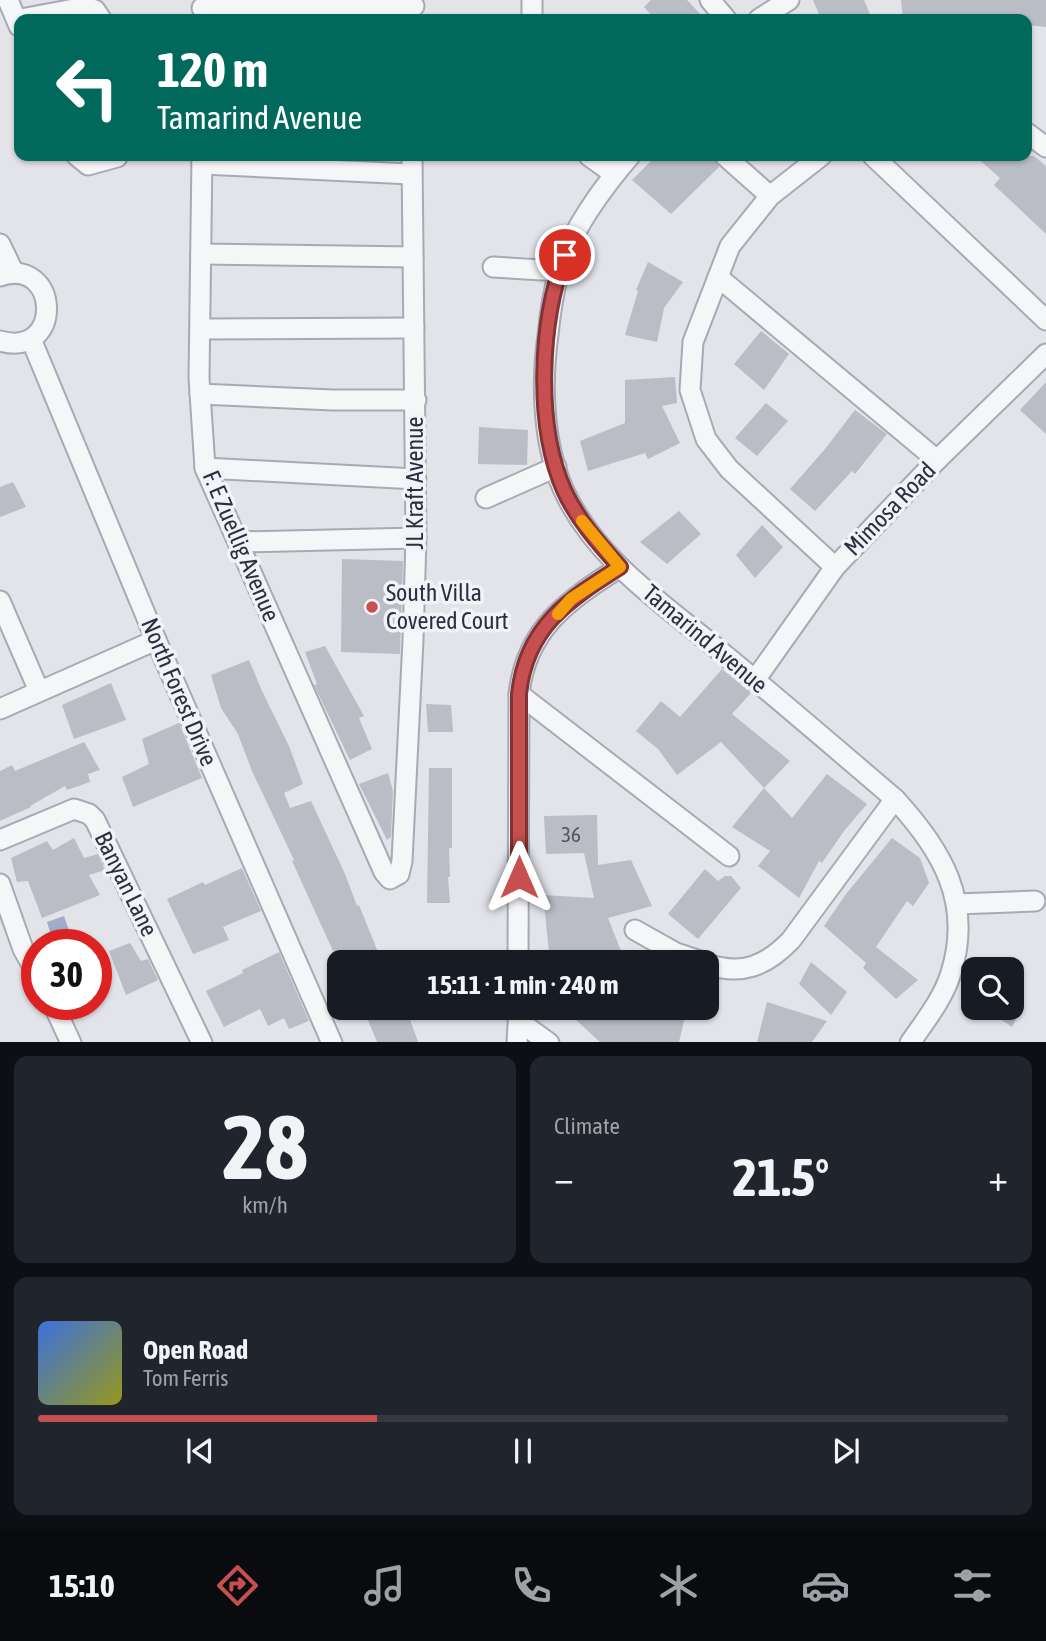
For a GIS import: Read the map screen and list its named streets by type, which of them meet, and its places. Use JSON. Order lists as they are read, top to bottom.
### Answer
{
  "streets": {
    "street": [
      "JL Kraft Avenue",
      "Mimosa Road",
      "F. E Zuellig Avenue",
      "Tamarind Avenue",
      "North Forest Drive",
      "Banyan Lane"
    ]
  },
  "crossings": [
    ["JL Kraft Avenue", "F. E Zuellig Avenue"],
    ["Mimosa Road", "Tamarind Avenue"]
  ],
  "places": ["South Villa Covered Court"],
  "house_numbers": ["36"],
  "page": {
    "turn": ["120 m", "Tamarind Avenue"],
    "limit": "30",
    "trip": "15:11 · 1 min · 240 m",
    "tile": [
      ["28", "km/h"],
      "Climate"
    ],
    "heat": ["−", "21.5°", "+"],
    "song": ["Open Road", "Tom Ferris"],
    "tabs": "15:10"
  }
}
